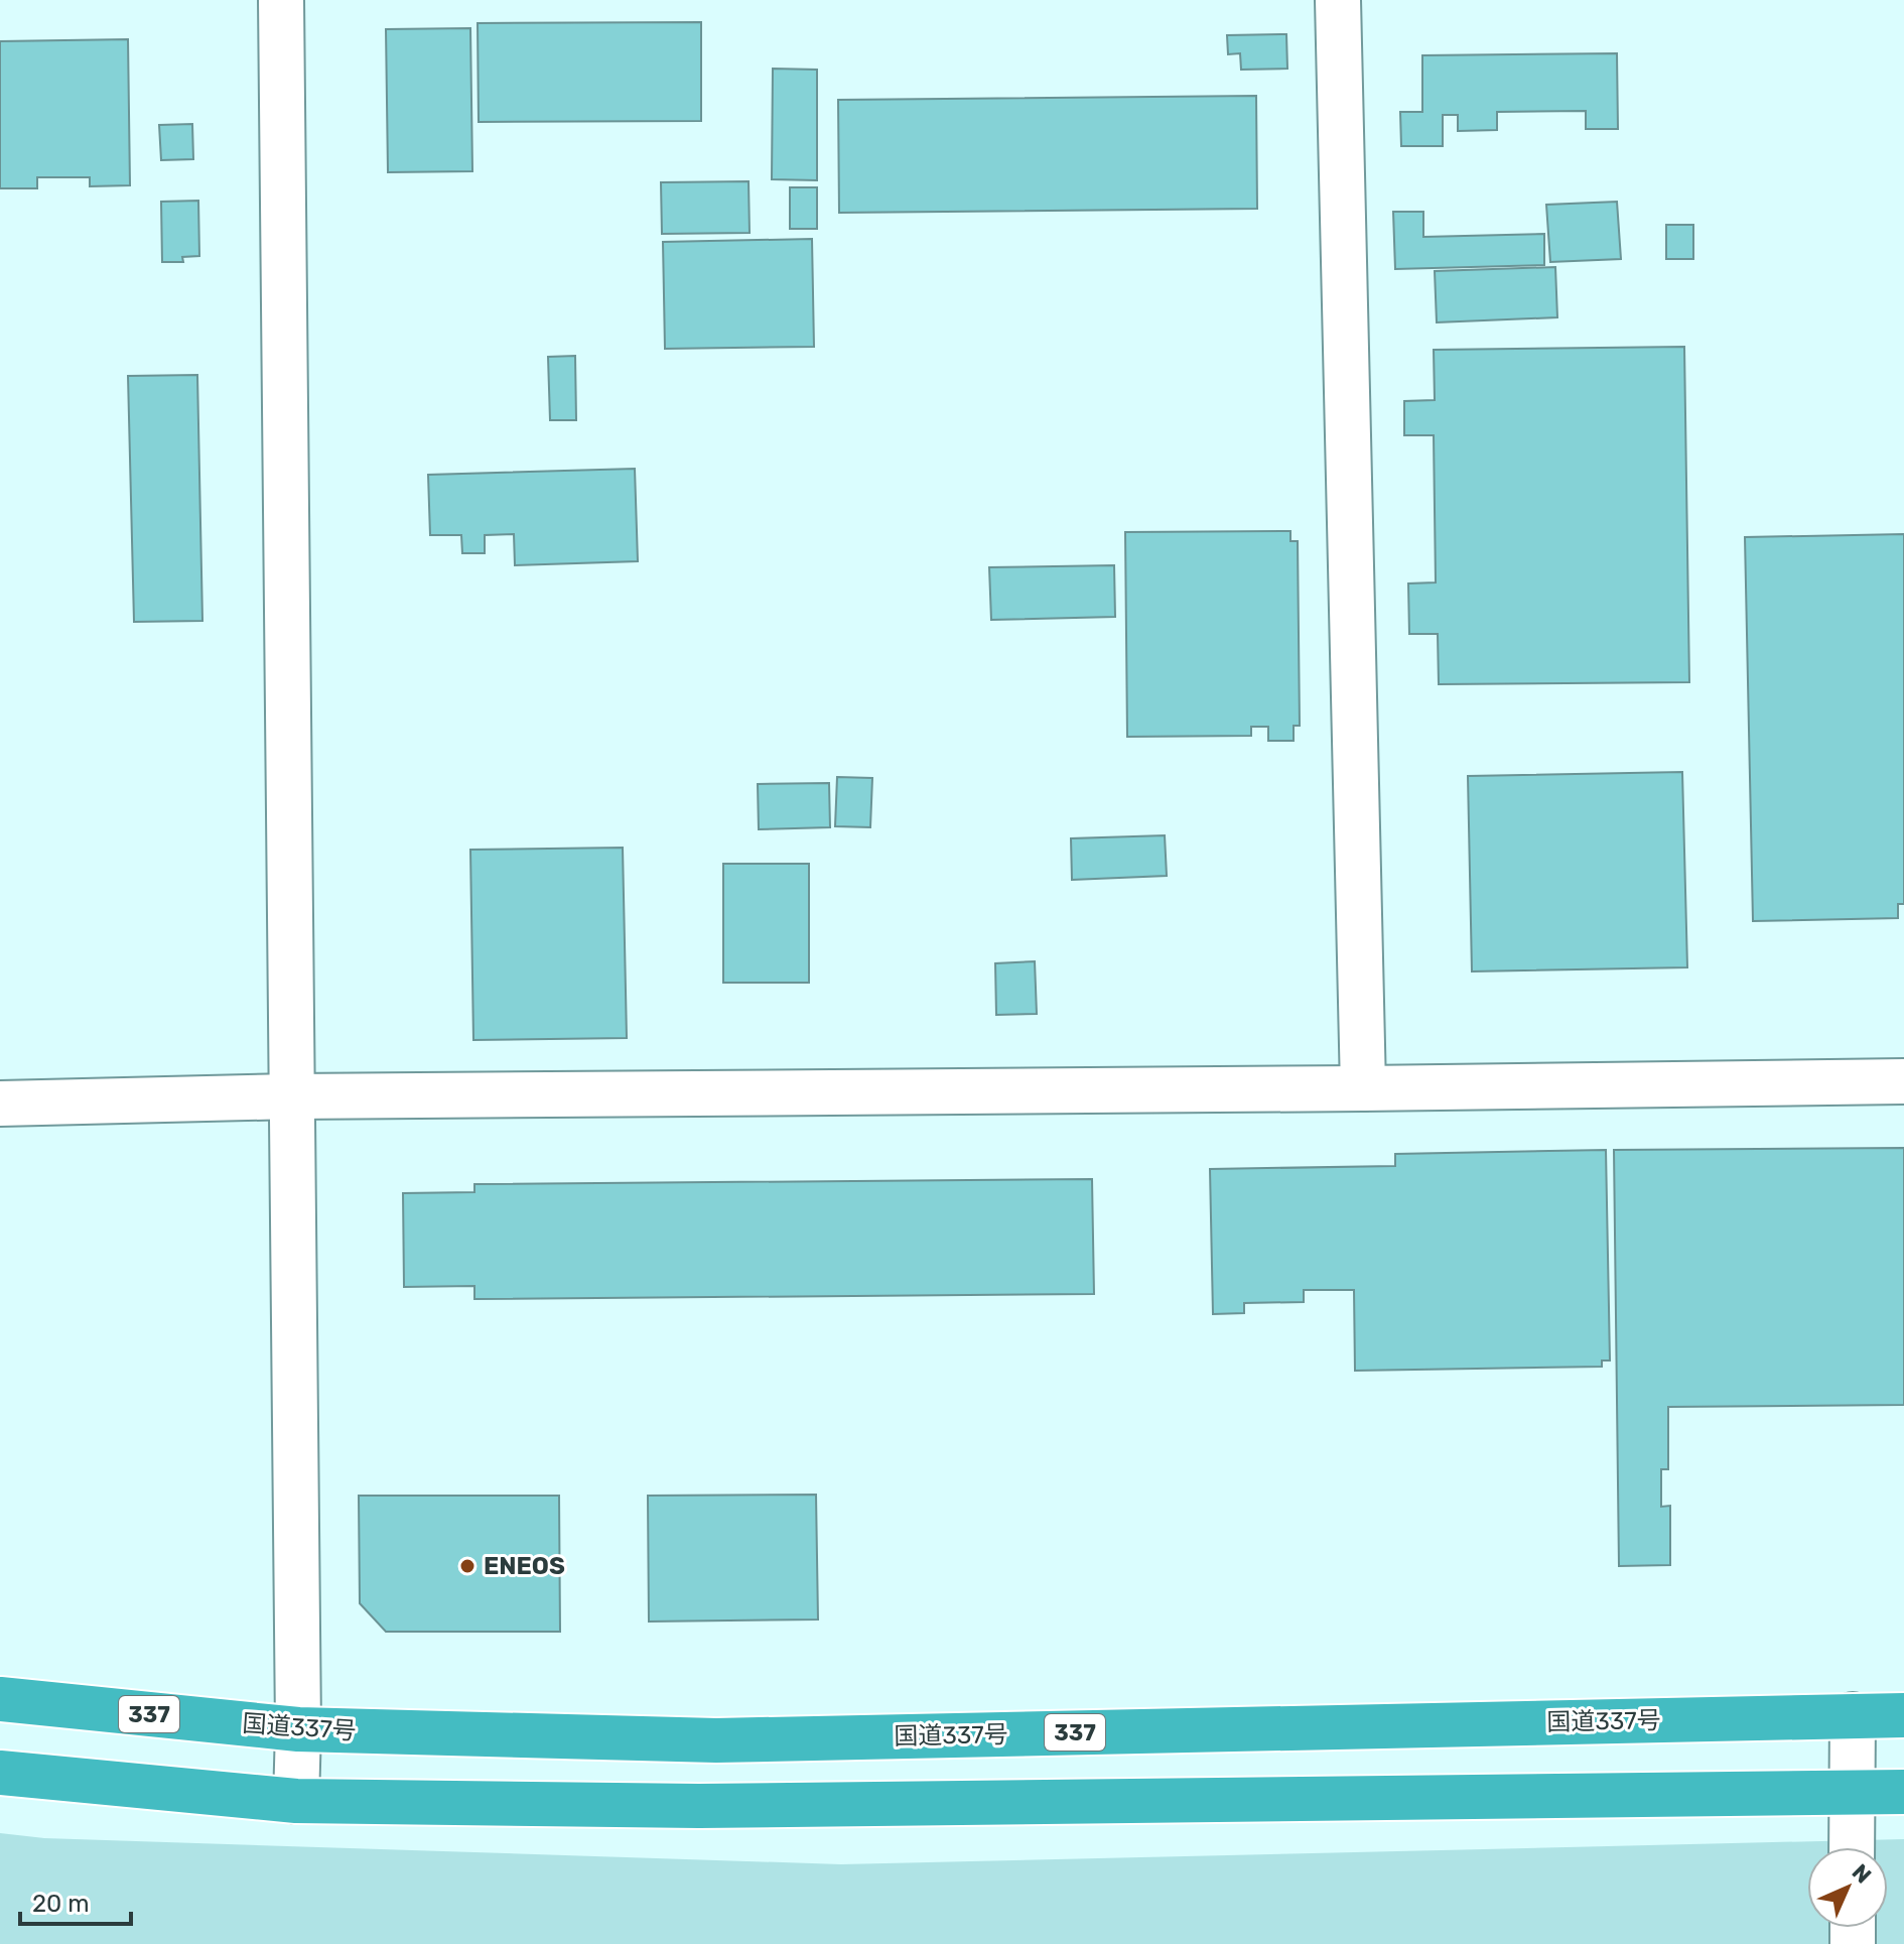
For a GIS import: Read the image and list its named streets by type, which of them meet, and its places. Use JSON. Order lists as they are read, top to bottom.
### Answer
{
  "streets": {
    "highway": ["337", "国道337号"]
  },
  "places": ["ENEOS"],
  "scale_bar": "20 m",
  "north": "top right"
}
